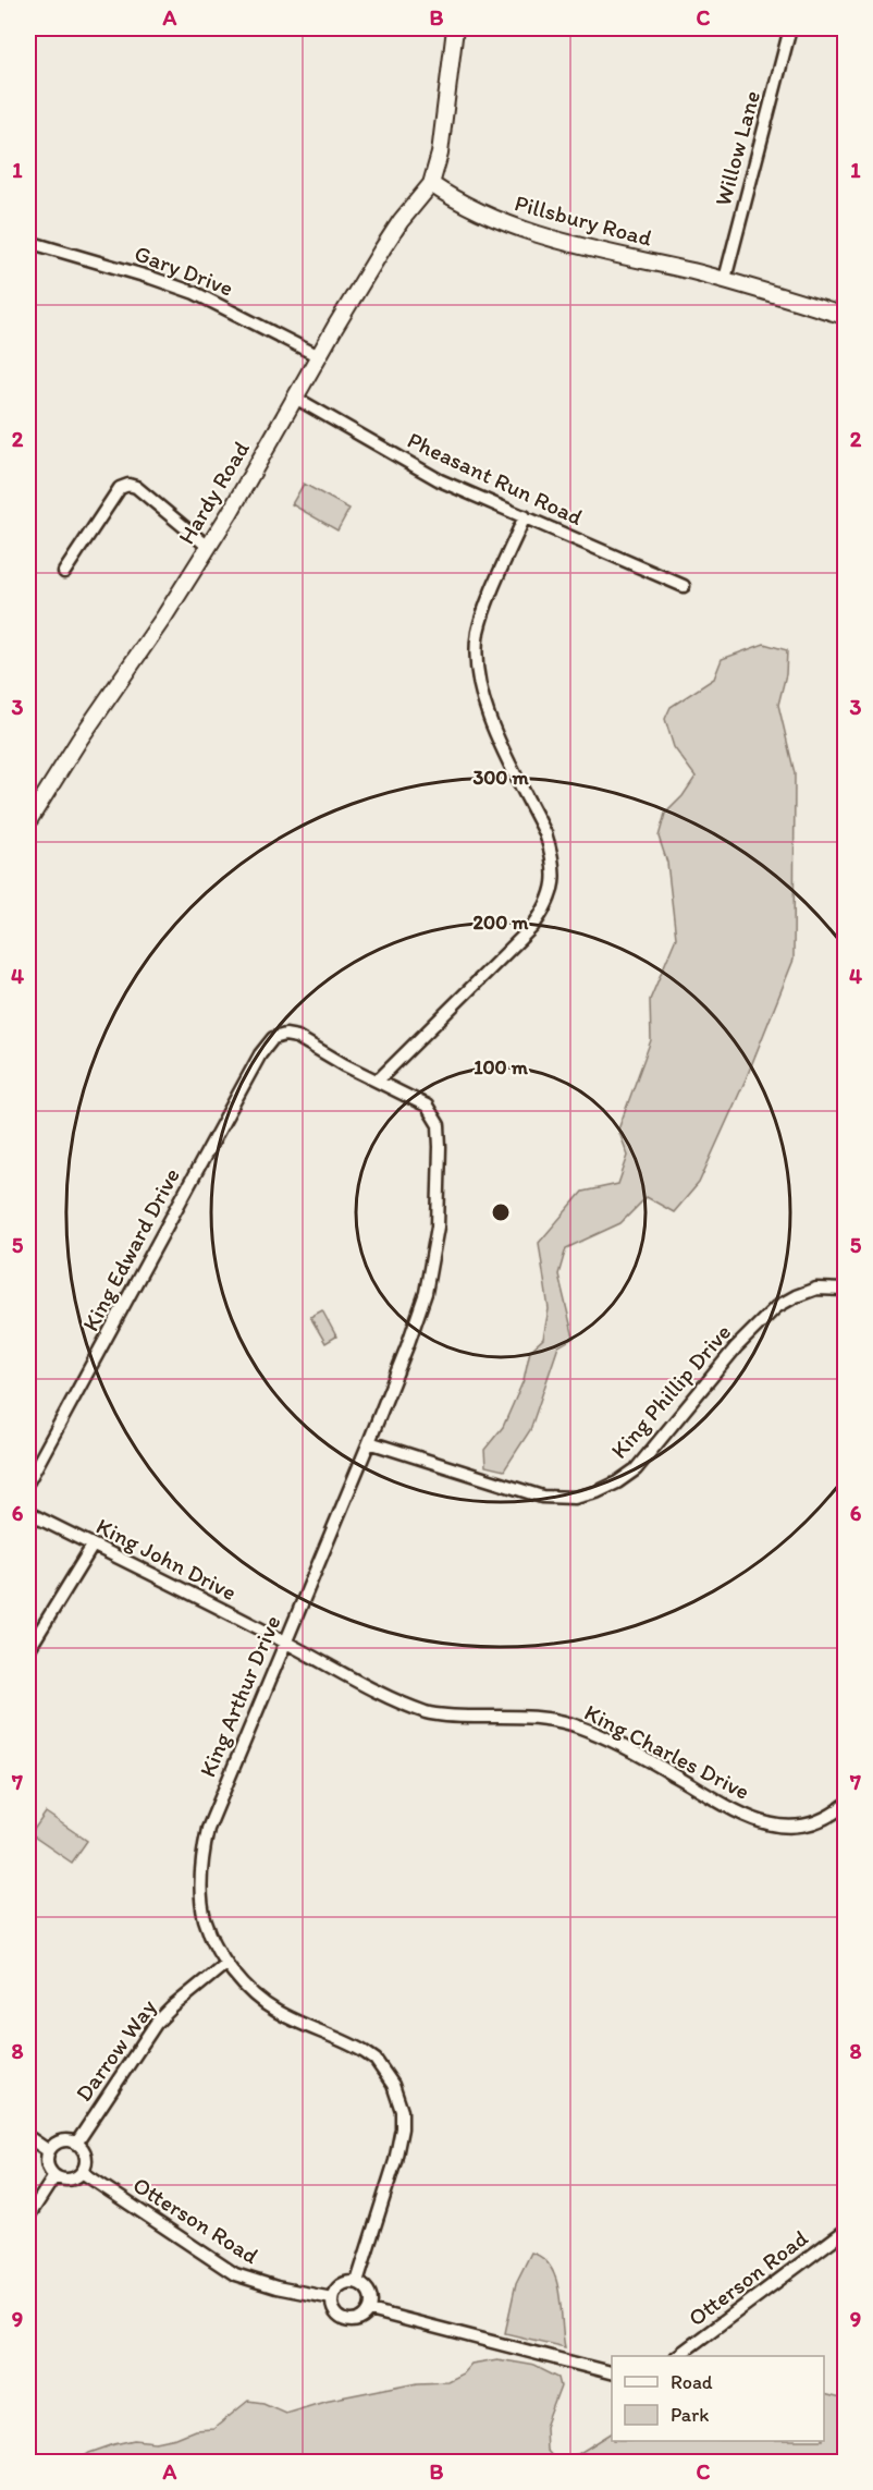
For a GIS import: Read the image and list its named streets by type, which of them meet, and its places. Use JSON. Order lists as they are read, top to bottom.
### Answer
{
  "streets": {
    "street": [
      "Willow Lane",
      "Pillsbury Road",
      "Gary Drive",
      "Pheasant Run Road",
      "Hardy Road",
      "King Edward Drive",
      "King Phillip Drive",
      "King John Drive",
      "King Arthur Drive",
      "King Charles Drive",
      "Darrow Way",
      "Otterson Road"
    ]
  },
  "crossings": [
    ["Willow Lane", "Pillsbury Road"],
    ["Pillsbury Road", "Hardy Road"],
    ["Gary Drive", "Hardy Road"],
    ["Pheasant Run Road", "Hardy Road"],
    ["King Edward Drive", "King Arthur Drive"],
    ["King Phillip Drive", "King Arthur Drive"],
    ["King John Drive", "King Arthur Drive"],
    ["King John Drive", "King Charles Drive"],
    ["King Arthur Drive", "King Charles Drive"],
    ["King Arthur Drive", "Darrow Way"],
    ["King Arthur Drive", "Otterson Road"],
    ["Darrow Way", "Otterson Road"]
  ],
  "legend": ["Road", "Park"],
  "grid": {
    "columns": ["A", "B", "C"],
    "rows": [
      "1",
      "2",
      "3",
      "4",
      "5",
      "6",
      "7",
      "8",
      "9"
    ]
  },
  "rings": ["300 m", "200 m", "100 m"]
}
